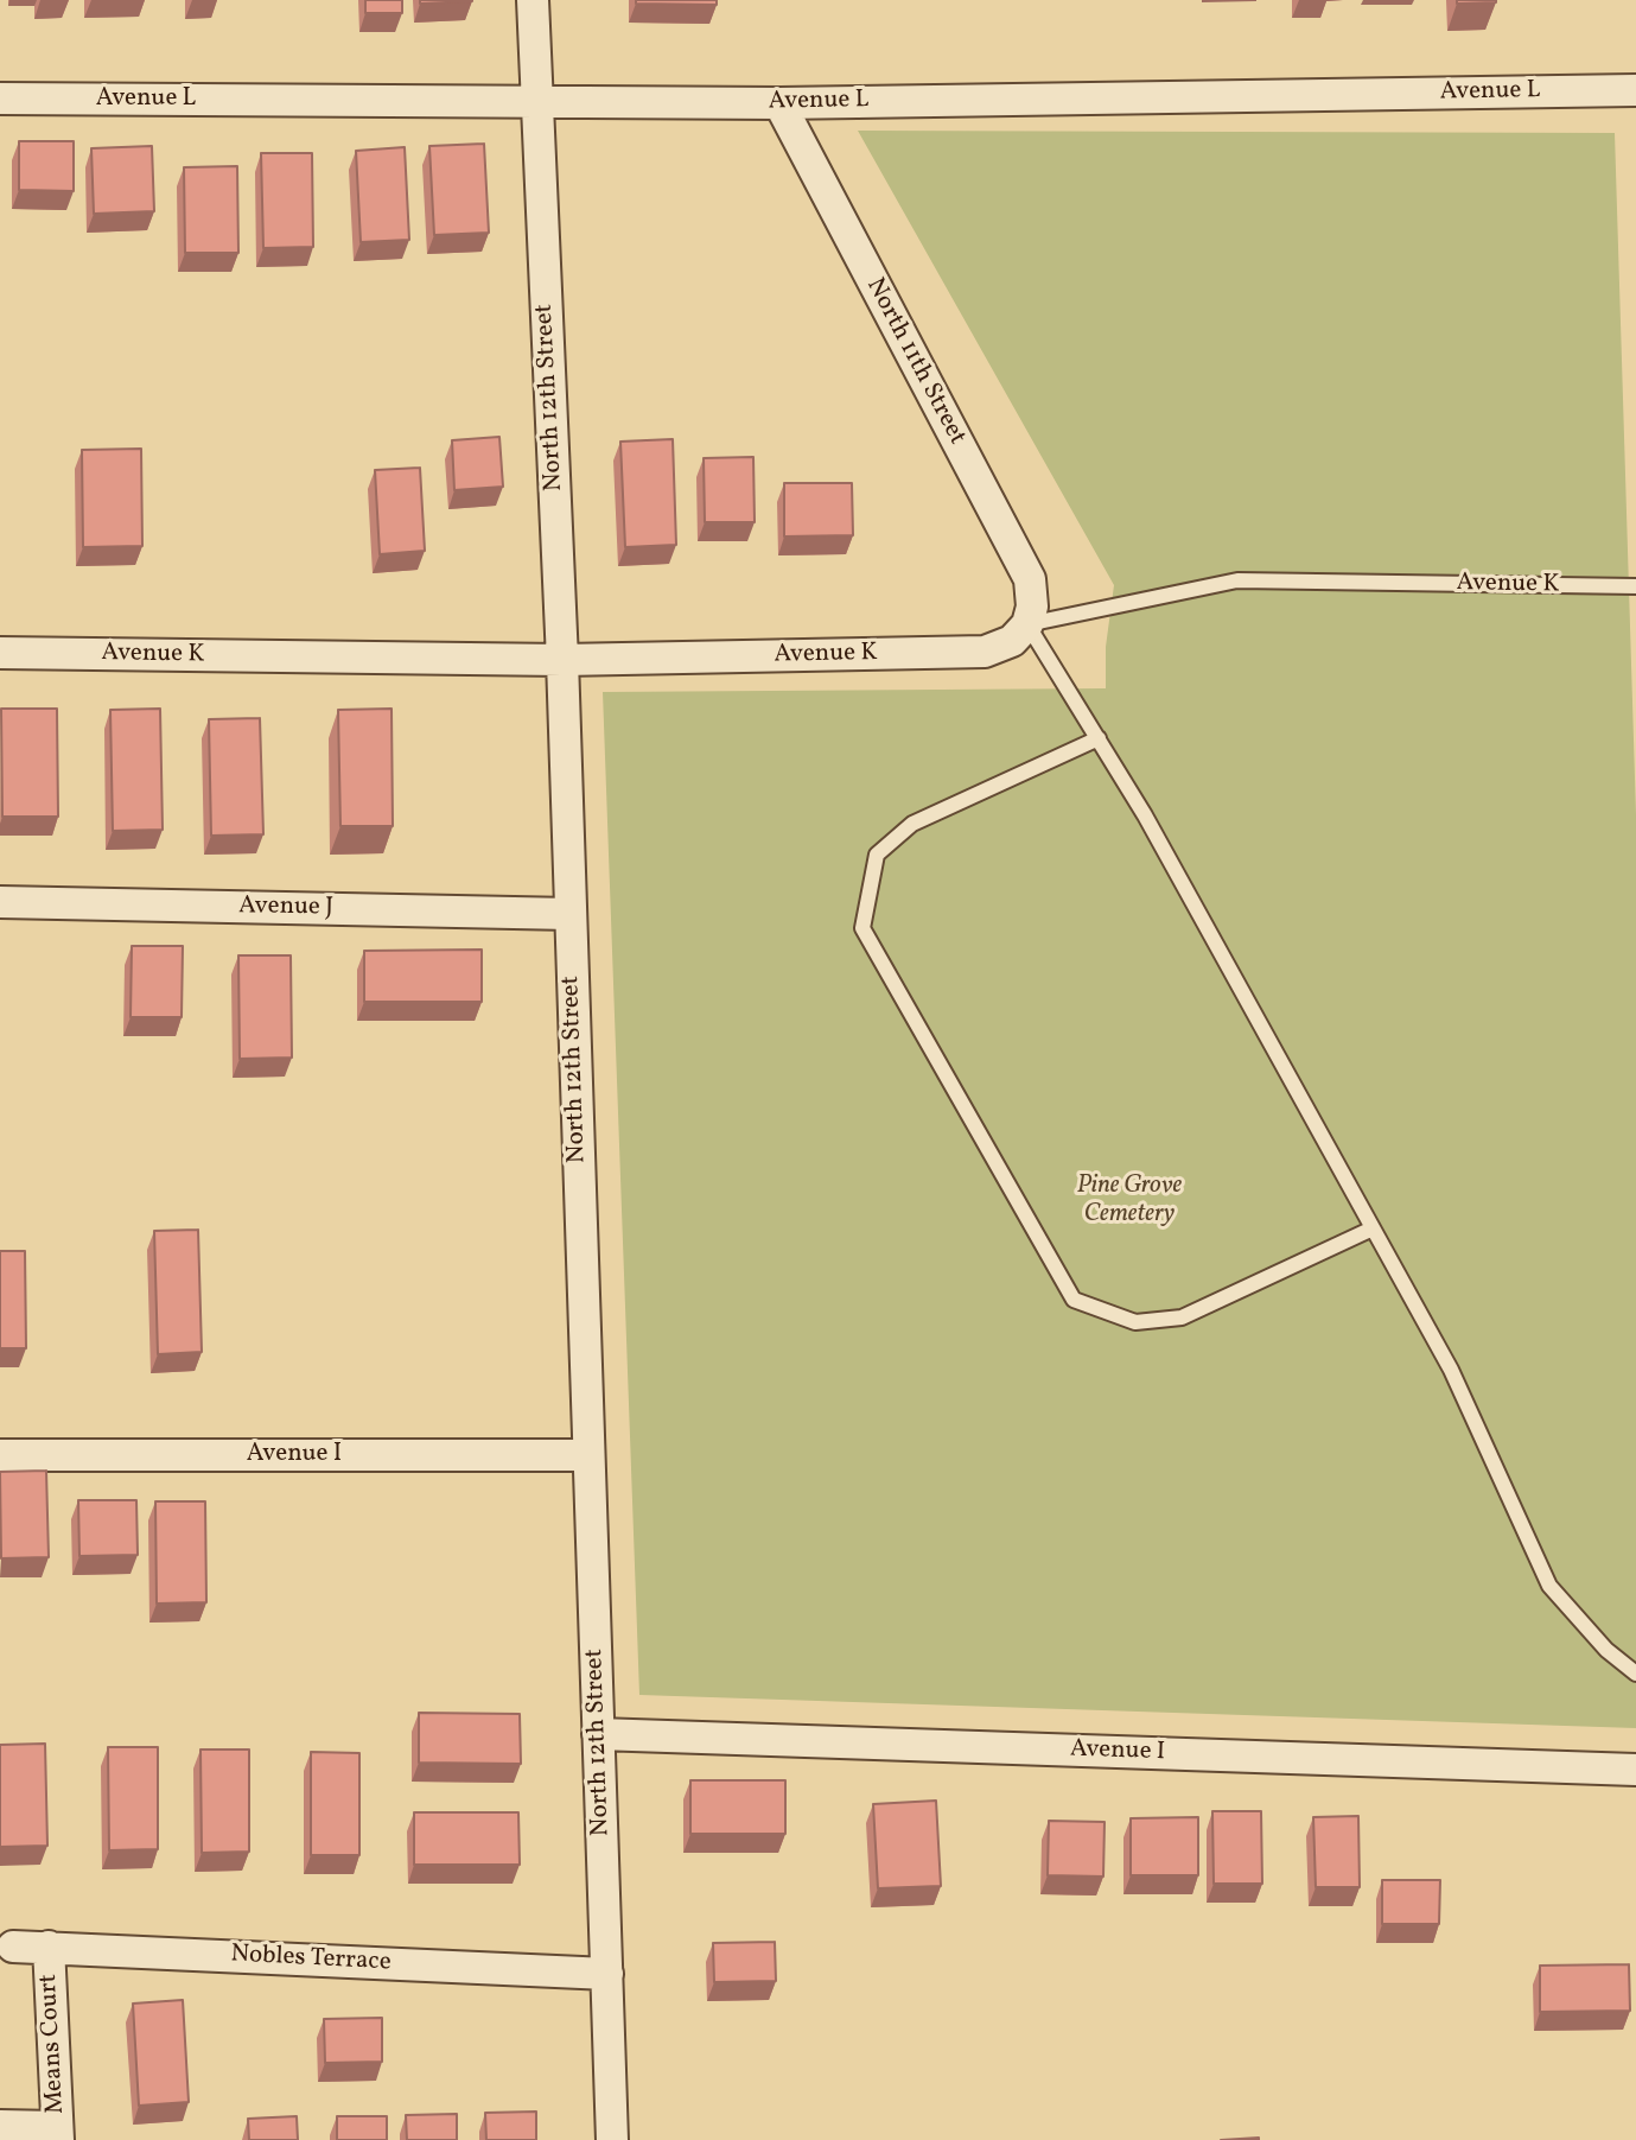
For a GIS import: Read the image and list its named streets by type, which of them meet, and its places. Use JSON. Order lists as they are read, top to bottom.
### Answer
{
  "streets": {
    "street": [
      "Avenue L",
      "North 11th Street",
      "North 12th Street",
      "Avenue K",
      "Avenue J",
      "Avenue I",
      "Nobles Terrace",
      "Means Court"
    ]
  },
  "crossings": [
    ["Avenue L", "North 11th Street"],
    ["Avenue L", "North 12th Street"],
    ["North 11th Street", "Avenue K"],
    ["North 12th Street", "Avenue K"],
    ["North 12th Street", "Avenue J"],
    ["North 12th Street", "Avenue I"],
    ["North 12th Street", "Nobles Terrace"],
    ["Nobles Terrace", "Means Court"]
  ],
  "parks": ["Pine Grove Cemetery"]
}
